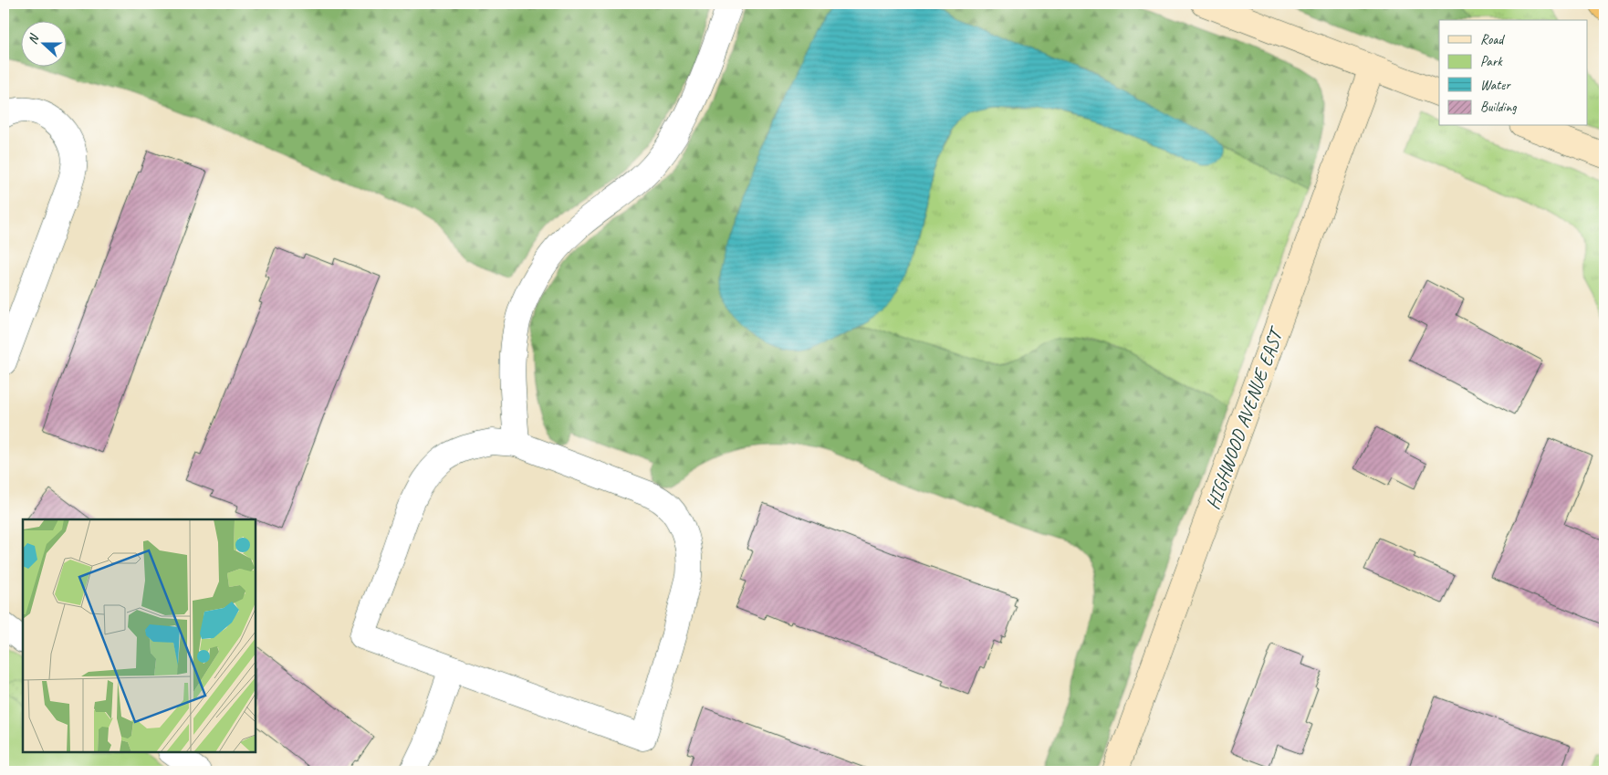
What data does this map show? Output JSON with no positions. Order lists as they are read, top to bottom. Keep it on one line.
{"streets":{"street":["HIGHWOOD AVENUE EAST"]},"legend":["Road","Park","Water","Building"],"north":"left"}
